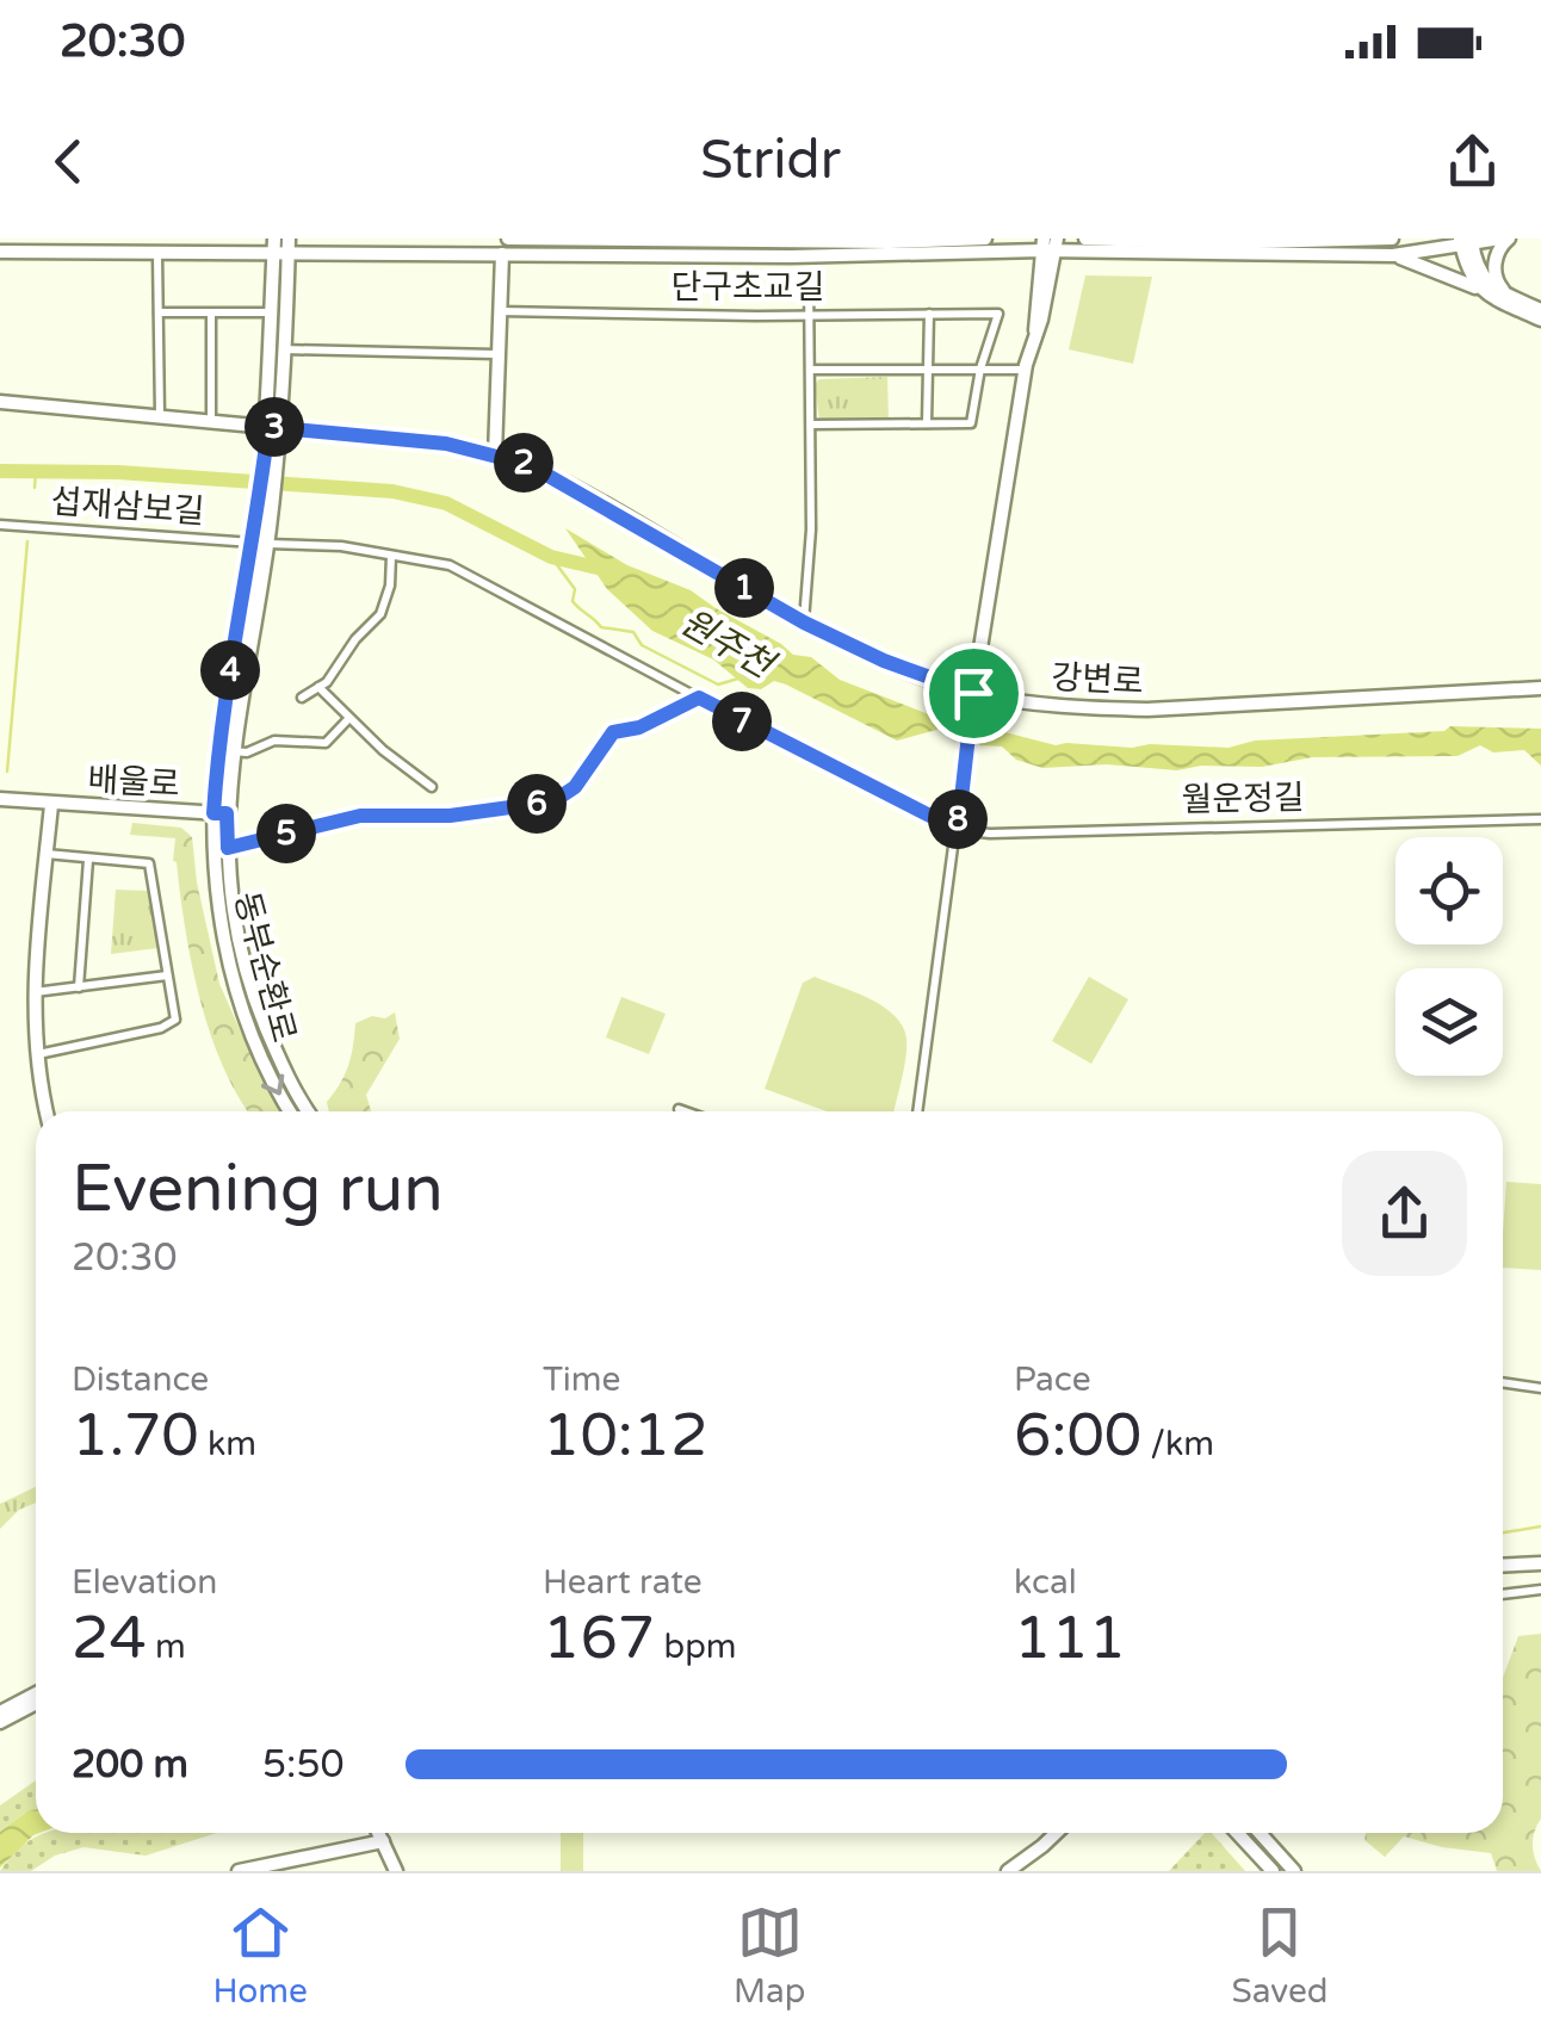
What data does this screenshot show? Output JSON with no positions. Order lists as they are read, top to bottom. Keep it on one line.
{"streets":{"street":["단구초교길","섭재삼보길","강변로","배울로","월운정길","동부순환로"]},"crossings":[["섭재삼보길","월운정길"],["섭재삼보길","동부순환로"],["배울로","동부순환로"]],"water":["원주천"],"page":{"status":"20:30","header":"Stridr","pins":["3","2","1","4","7","6","8","5"],"heading":["Evening run","20:30"],"stats":[["Distance","1.70 km"],["Time","10:12"],["Pace","6:00 /km"],["Elevation","24 m"],["Heart rate","167 bpm"],["kcal","111"]],"list":[{"name":"200 m","note":"5:50"}],"tabs":["Home","Map","Saved"]}}
